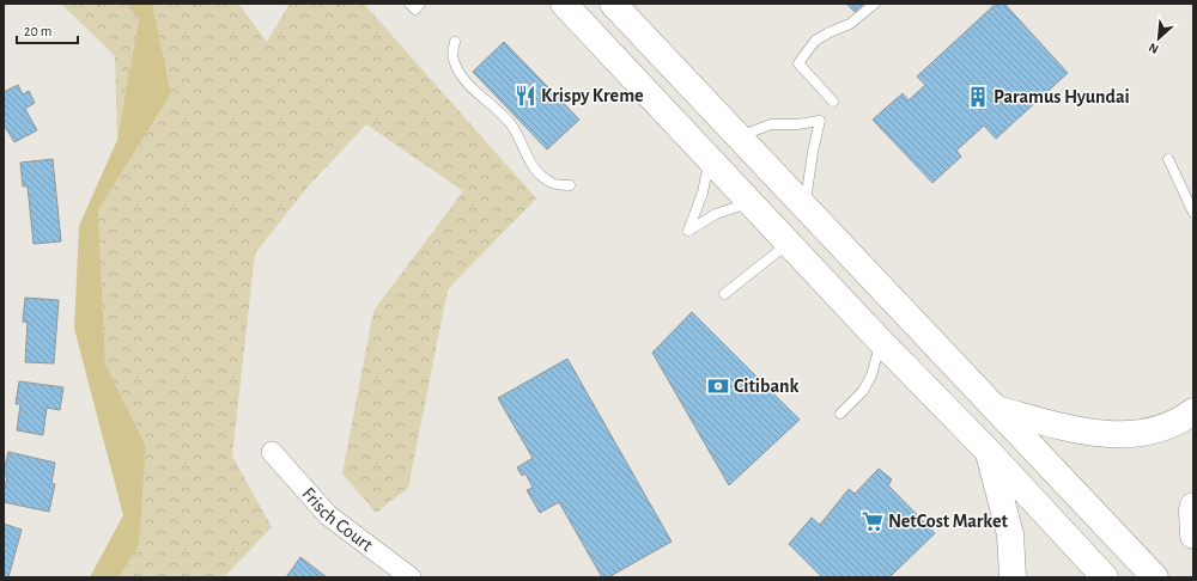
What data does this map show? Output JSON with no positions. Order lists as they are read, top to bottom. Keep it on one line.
{"streets":{"street":["Frisch Court"]},"places":{"restaurant":["Krispy Kreme"],"building":["Paramus Hyundai"],"bank":["Citibank"],"supermarket":["NetCost Market"]},"scale_bar":"20 m","north":"bottom left"}
